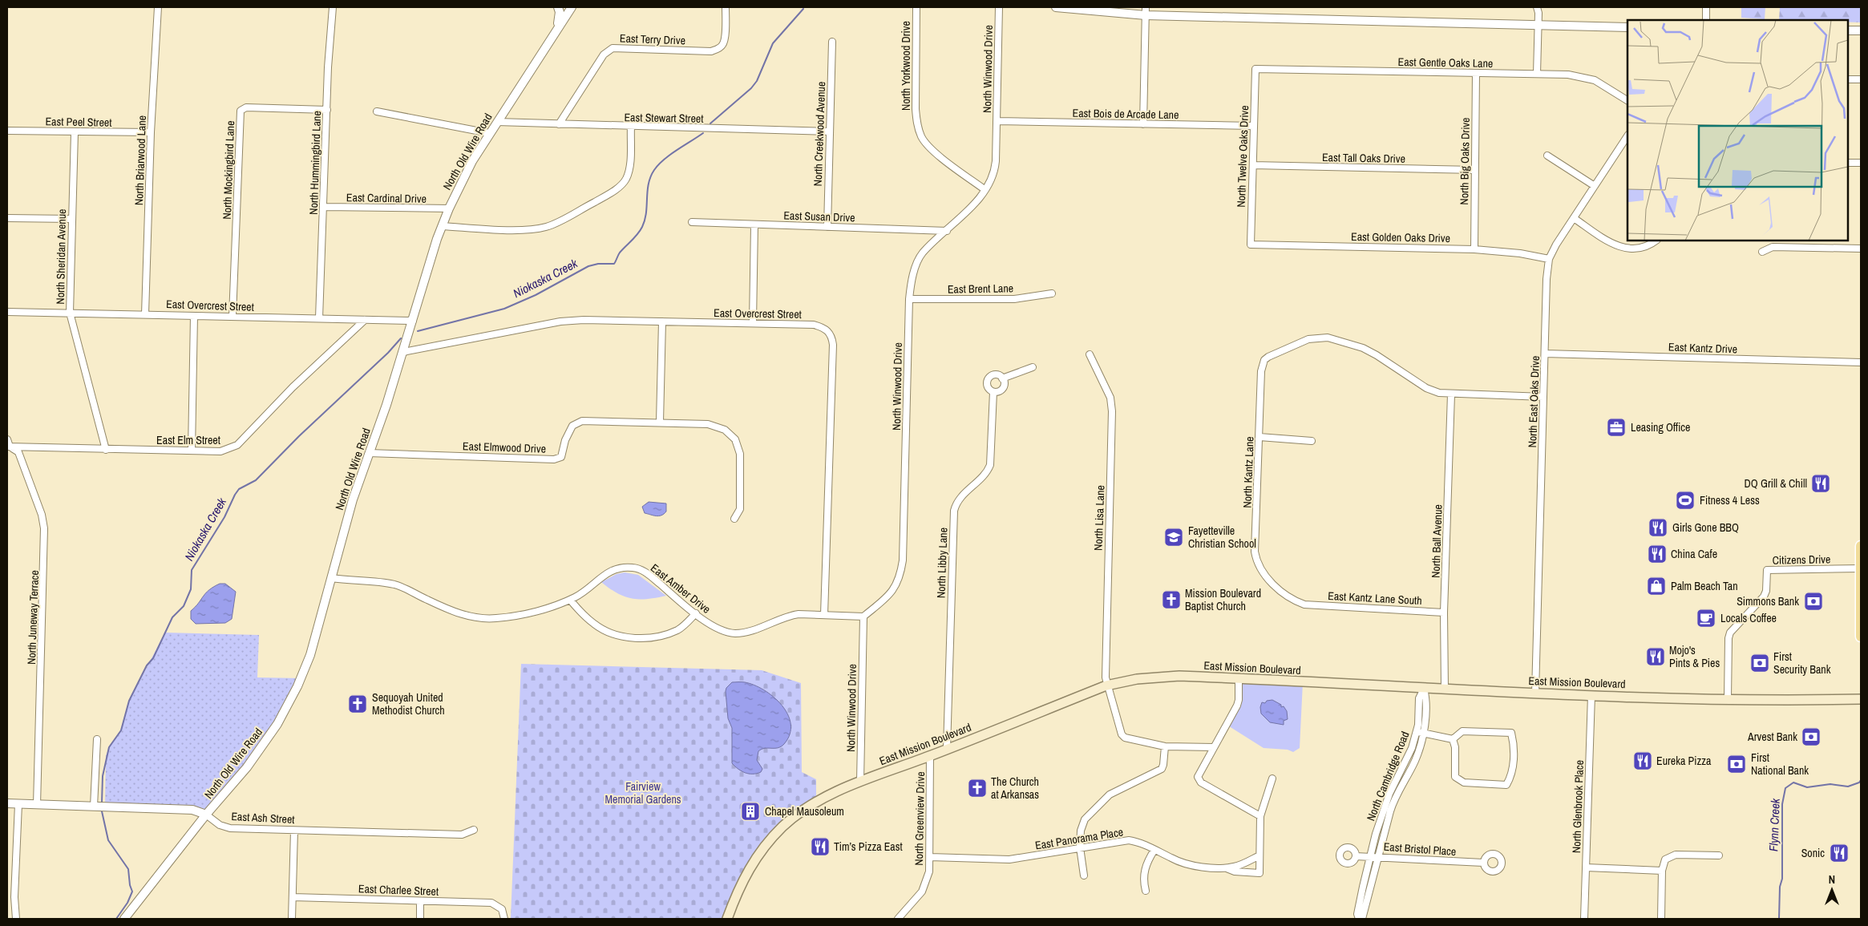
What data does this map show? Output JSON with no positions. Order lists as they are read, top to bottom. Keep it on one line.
{"streets":{"main road":["East Mission Boulevard"],"street":["East Terry Drive","East Gentle Oaks Lane","North Yorkwood Drive","North Winwood Drive","East Bois de Arcade Lane","East Stewart Street","East Peel Street","North Creekwood Avenue","North Old Wire Road","North Twelve Oaks Drive","East Tall Oaks Drive","North Briarwood Lane","North Big Oaks Drive","North Hummingbird Lane","North Mockingbird Lane","East Cardinal Drive","East Susan Drive","East Golden Oaks Drive","North Sheridan Avenue","East Brent Lane","East Overcrest Street","East Kantz Drive","North East Oaks Drive","East Elm Street","East Elmwood Drive","North Kantz Lane","North Lisa Lane","North Ball Avenue","Citizens Drive","North Libby Lane","East Amber Drive","East Kantz Lane South","North Juneway Terrace","North Cambridge Road","North Glenbrook Place","East Ash Street","North Greenview Drive","East Panorama Place","East Bristol Place","East Charlee Street"]},"crossings":[["East Terry Drive","East Stewart Street"],["East Gentle Oaks Lane","North Twelve Oaks Drive"],["East Gentle Oaks Lane","North Big Oaks Drive"],["North Yorkwood Drive","North Winwood Drive"],["North Winwood Drive","East Bois de Arcade Lane"],["North Winwood Drive","East Susan Drive"],["North Winwood Drive","East Brent Lane"],["North Winwood Drive","East Amber Drive"],["North Winwood Drive","East Mission Boulevard"],["East Bois de Arcade Lane","North Twelve Oaks Drive"],["East Stewart Street","North Creekwood Avenue"],["East Stewart Street","North Old Wire Road"],["East Peel Street","North Briarwood Lane"],["East Peel Street","North Sheridan Avenue"],["North Creekwood Avenue","East Susan Drive"],["North Old Wire Road","East Cardinal Drive"],["North Old Wire Road","East Overcrest Street"],["North Old Wire Road","East Elmwood Drive"],["North Old Wire Road","East Amber Drive"],["North Old Wire Road","East Ash Street"],["North Twelve Oaks Drive","East Tall Oaks Drive"],["North Twelve Oaks Drive","East Golden Oaks Drive"],["East Tall Oaks Drive","North Big Oaks Drive"],["North Briarwood Lane","East Overcrest Street"],["North Big Oaks Drive","East Golden Oaks Drive"],["North Hummingbird Lane","North Mockingbird Lane"],["North Hummingbird Lane","East Cardinal Drive"],["North Hummingbird Lane","East Overcrest Street"],["North Mockingbird Lane","East Overcrest Street"],["East Golden Oaks Drive","North East Oaks Drive"],["North Sheridan Avenue","East Overcrest Street"],["North Sheridan Avenue","East Elm Street"],["East Overcrest Street","East Elm Street"],["East Overcrest Street","East Amber Drive"],["East Kantz Drive","North East Oaks Drive"],["North East Oaks Drive","East Mission Boulevard"],["East Elm Street","North Juneway Terrace"],["North Kantz Lane","North Ball Avenue"],["North Kantz Lane","East Kantz Lane South"],["North Lisa Lane","East Mission Boulevard"],["North Ball Avenue","East Kantz Lane South"],["North Ball Avenue","East Mission Boulevard"],["Citizens Drive","East Mission Boulevard"],["North Libby Lane","East Mission Boulevard"],["North Juneway Terrace","East Ash Street"],["East Mission Boulevard","North Cambridge Road"],["East Mission Boulevard","North Glenbrook Place"],["East Mission Boulevard","North Greenview Drive"],["North Cambridge Road","East Bristol Place"],["North Greenview Drive","East Panorama Place"]],"water":["Niokaska Creek","Flynn Creek"],"parks":["Fairview Memorial Gardens"],"places":{"office":["Leasing Office"],"restaurant":["DQ Grill & Chill","Girls Gone BBQ","China Cafe","Mojo's Pints & Pies","Eureka Pizza","Tim’s Pizza East","Sonic"],"sports":["Fitness 4 Less"],"school or university":["Fayetteville Christian School"],"shop":["Palm Beach Tan"],"church":["Mission Boulevard Baptist Church","Sequoyah United Methodist Church","The Church at Arkansas"],"bank":["Simmons Bank","First Security Bank","Arvest Bank","First National Bank"],"cafe":["Locals Coffee"],"building":["Chapel Mausoleum"]},"north":"top"}
